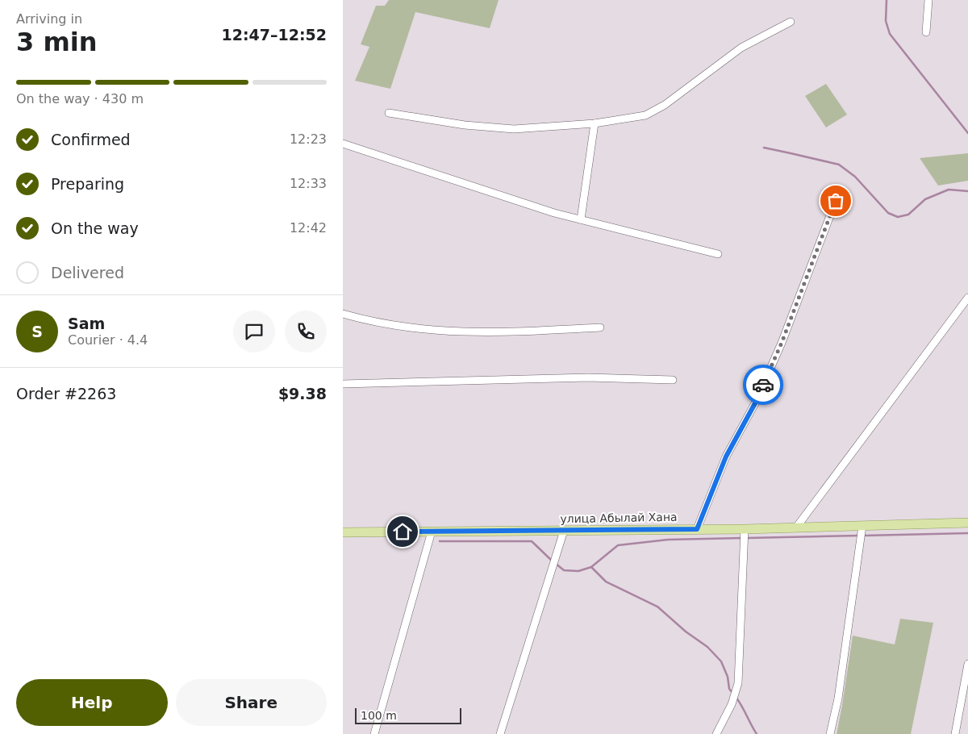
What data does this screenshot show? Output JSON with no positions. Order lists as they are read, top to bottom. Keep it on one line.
{"streets":{"main road":["улица Абылай Хана"]},"scale_bar":"100 m","page":{"heading":["3 min","Arriving in","12:47–12:52"],"panel":["Sam","Courier · 4.4","Order #2263","$9.38"],"bar":"On the way · 430 m","list":[["Confirmed","12:23"],["Preparing","12:33"],["On the way","12:42"],"Delivered"],"round":"S","buttons":["Help","Share"],"scale":"100 m"}}
